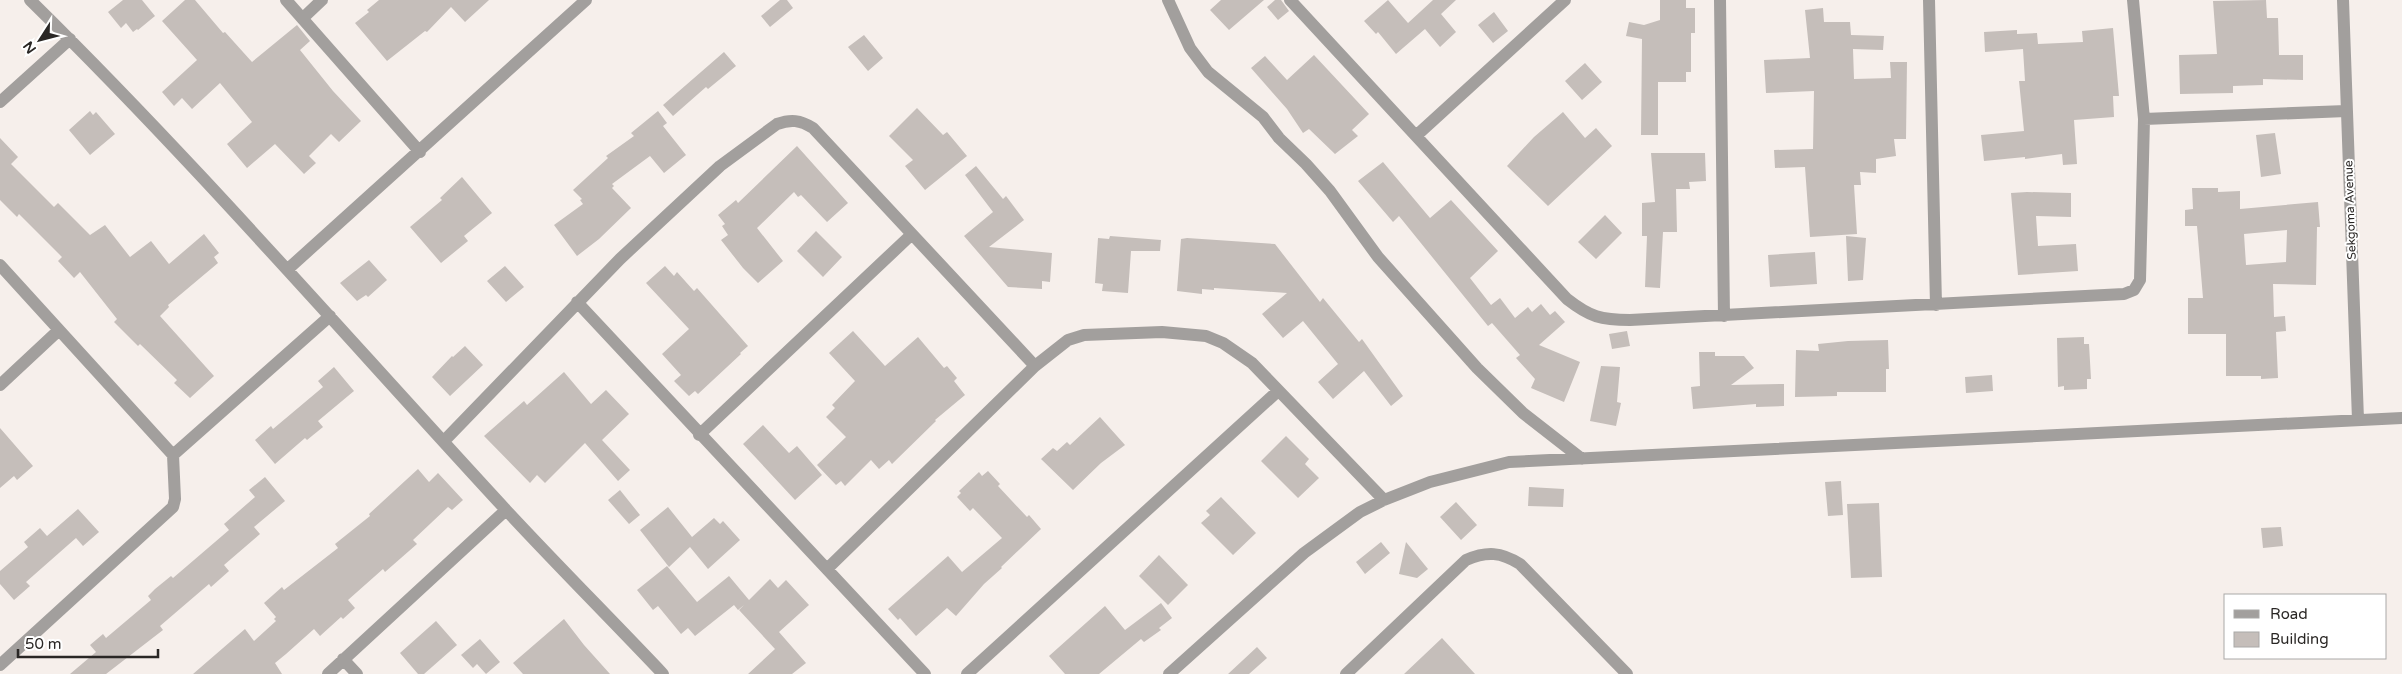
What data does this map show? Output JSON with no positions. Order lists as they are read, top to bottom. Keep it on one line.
{"streets":{"street":["Sekgoma Avenue"]},"legend":["Road","Building"],"scale_bar":"50 m","north":"bottom left"}
